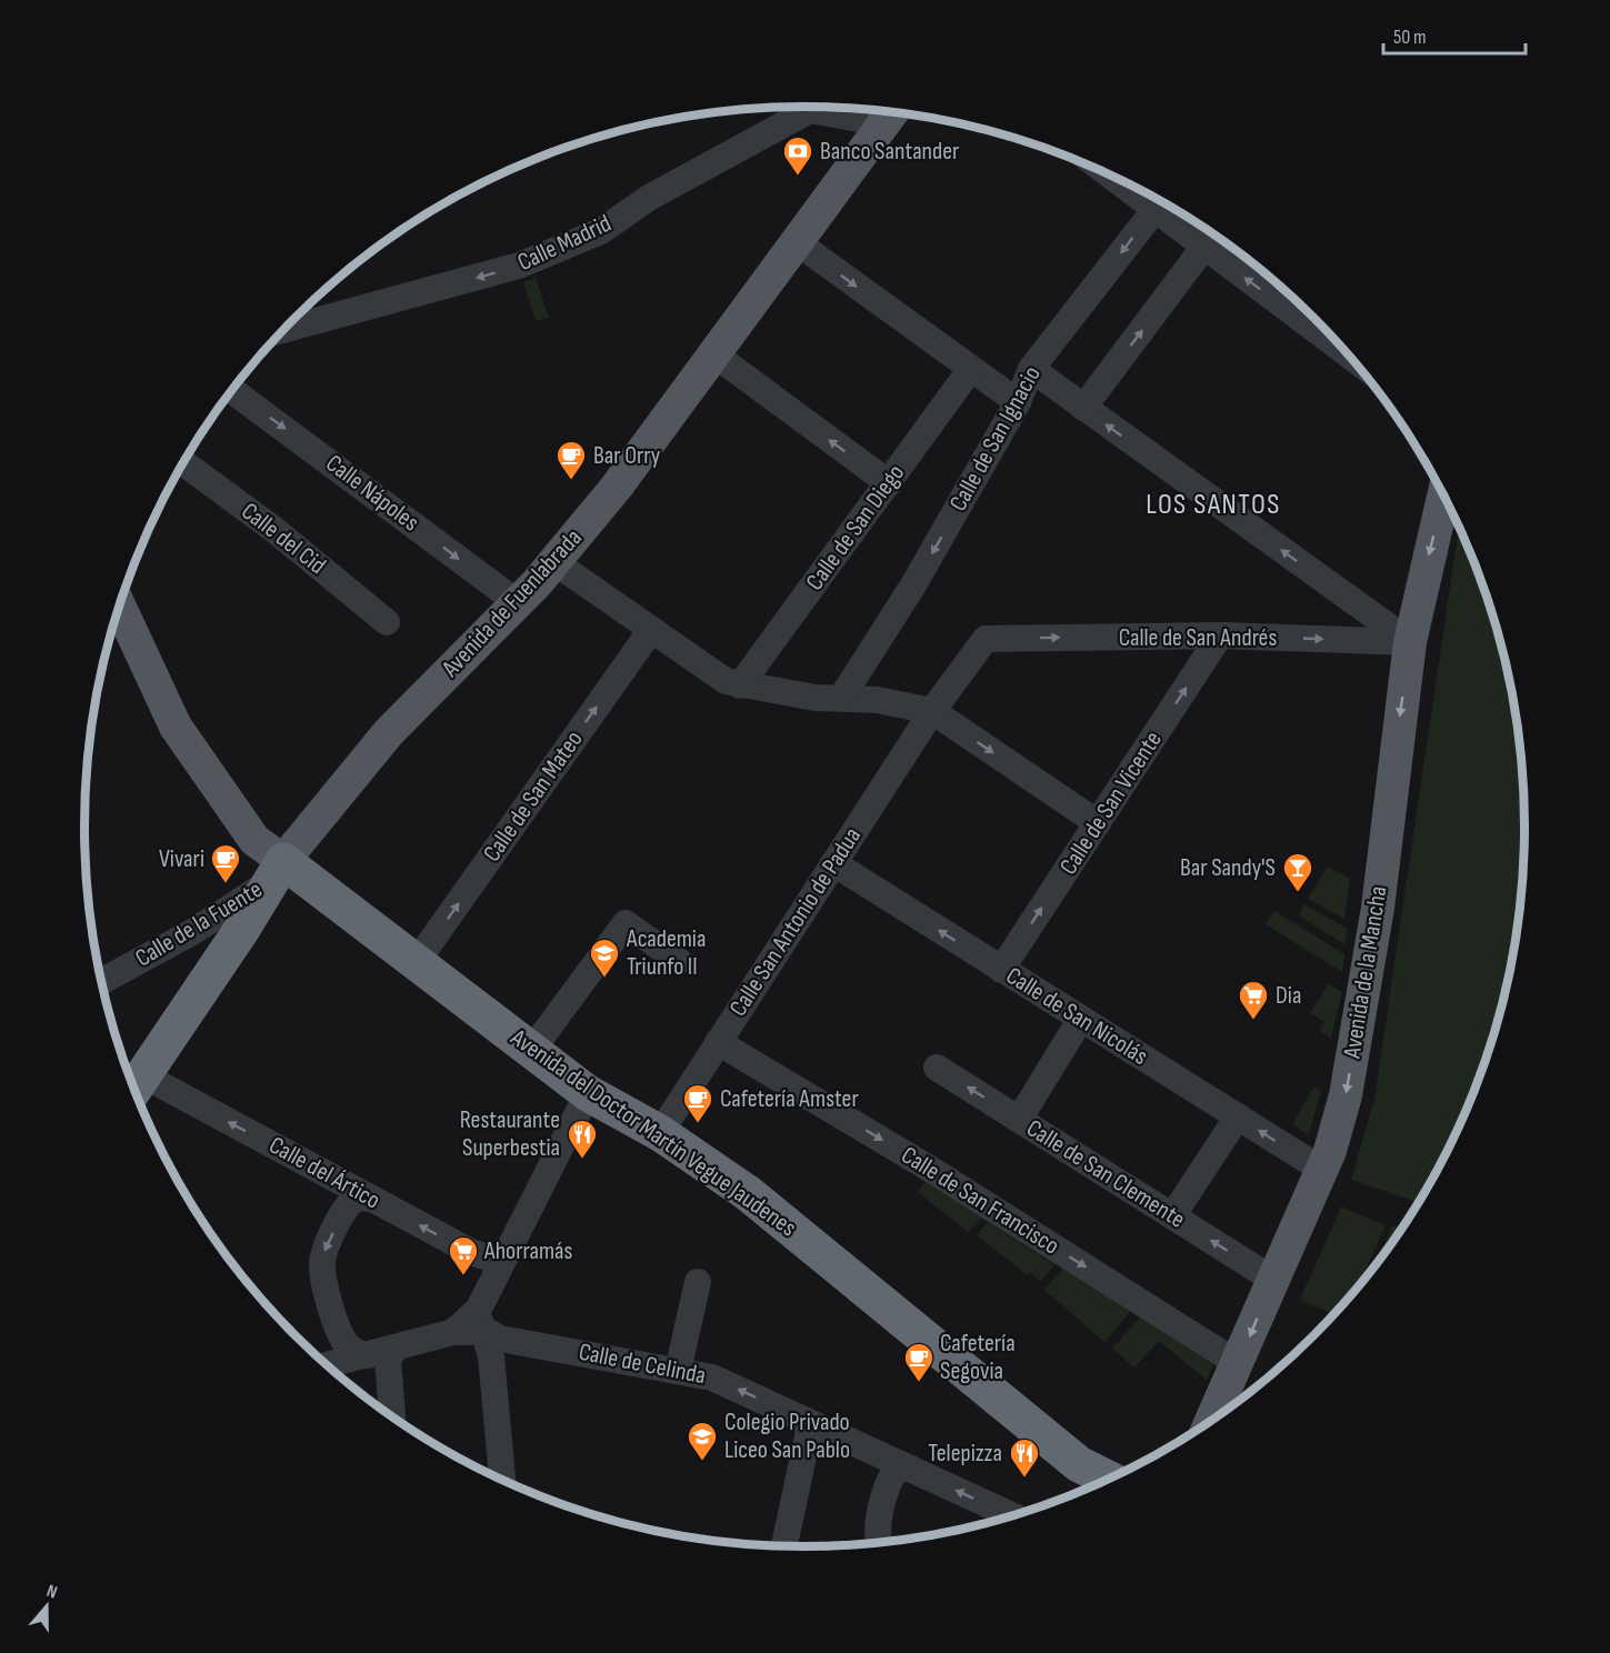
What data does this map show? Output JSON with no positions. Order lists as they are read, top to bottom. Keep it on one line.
{"streets":{"highway":["Avenida de Fuenlabrada","Avenida del Doctor Martín Vegue Jaudenes"],"main road":["Avenida de la Mancha"],"street":["Calle Madrid","Calle de San Ignacio","Calle Nápoles","Calle de San Diego","Calle del Cid","Calle de San Andrés","Calle de San Mateo","Calle de San Vicente","Calle San Antonio de Padua","Calle de la Fuente","Calle de San Nicolás","Calle del Ártico","Calle de San Clemente","Calle de San Francisco","Calle de Celinda"]},"crossings":[["Calle Nápoles","Avenida de Fuenlabrada"],["Avenida de Fuenlabrada","Calle de la Fuente"],["Avenida de Fuenlabrada","Avenida del Doctor Martín Vegue Jaudenes"],["Avenida de Fuenlabrada","Calle del Ártico"],["Calle de San Andrés","Calle de San Vicente"],["Calle de San Andrés","Calle San Antonio de Padua"],["Calle de San Andrés","Avenida de la Mancha"],["Calle de San Mateo","Avenida del Doctor Martín Vegue Jaudenes"],["Calle de San Vicente","Calle de San Nicolás"],["Calle San Antonio de Padua","Calle de San Nicolás"],["Calle San Antonio de Padua","Avenida del Doctor Martín Vegue Jaudenes"],["Calle San Antonio de Padua","Calle de San Francisco"],["Calle de la Fuente","Avenida del Doctor Martín Vegue Jaudenes"],["Avenida de la Mancha","Calle de San Nicolás"],["Avenida de la Mancha","Calle de San Clemente"],["Avenida de la Mancha","Calle de San Francisco"]],"one_way":["Calle Madrid","Calle Nápoles","Calle de San Andrés","Calle de San Mateo","Calle de San Vicente","Avenida de la Mancha","Calle del Ártico","Calle de San Clemente","Calle de San Francisco","Calle de Celinda"],"districts":["LOS SANTOS"],"places":{"bank":["Banco Santander"],"cafe":["Bar Orry","Vivari","Cafetería Amster","Cafetería Segovia"],"bar":["Bar Sandy'S"],"school or university":["Academia Triunfo II","Colegio Privado Liceo San Pablo"],"supermarket":["Dia","Ahorramás"],"restaurant":["Restaurante Superbestia","Telepizza"]},"scale_bar":"50 m","north":"top"}
